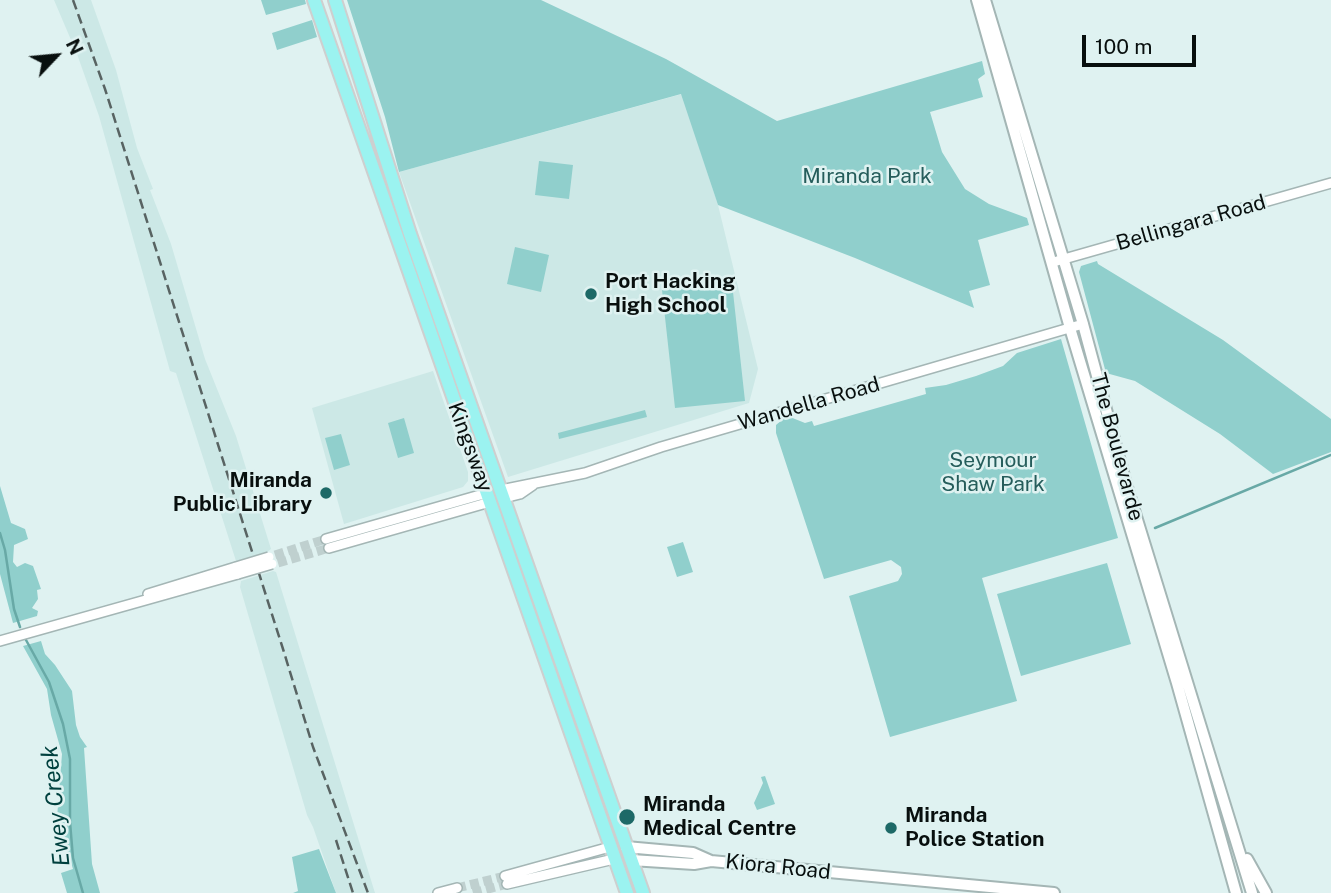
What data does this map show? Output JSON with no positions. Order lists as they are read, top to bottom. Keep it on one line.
{"streets":{"main road":["Wandella Road","Kingsway","The Boulevarde","Kiora Road"],"street":["Bellingara Road"]},"crossings":[["Bellingara Road","The Boulevarde"],["Wandella Road","Kingsway"],["Wandella Road","The Boulevarde"],["Kingsway","Kiora Road"]],"water":["Ewey Creek"],"parks":["Miranda Park","Seymour Shaw Park"],"places":["Port Hacking High School","Miranda Public Library","Miranda Medical Centre","Miranda Police Station"],"scale_bar":"100 m","north":"top right"}
